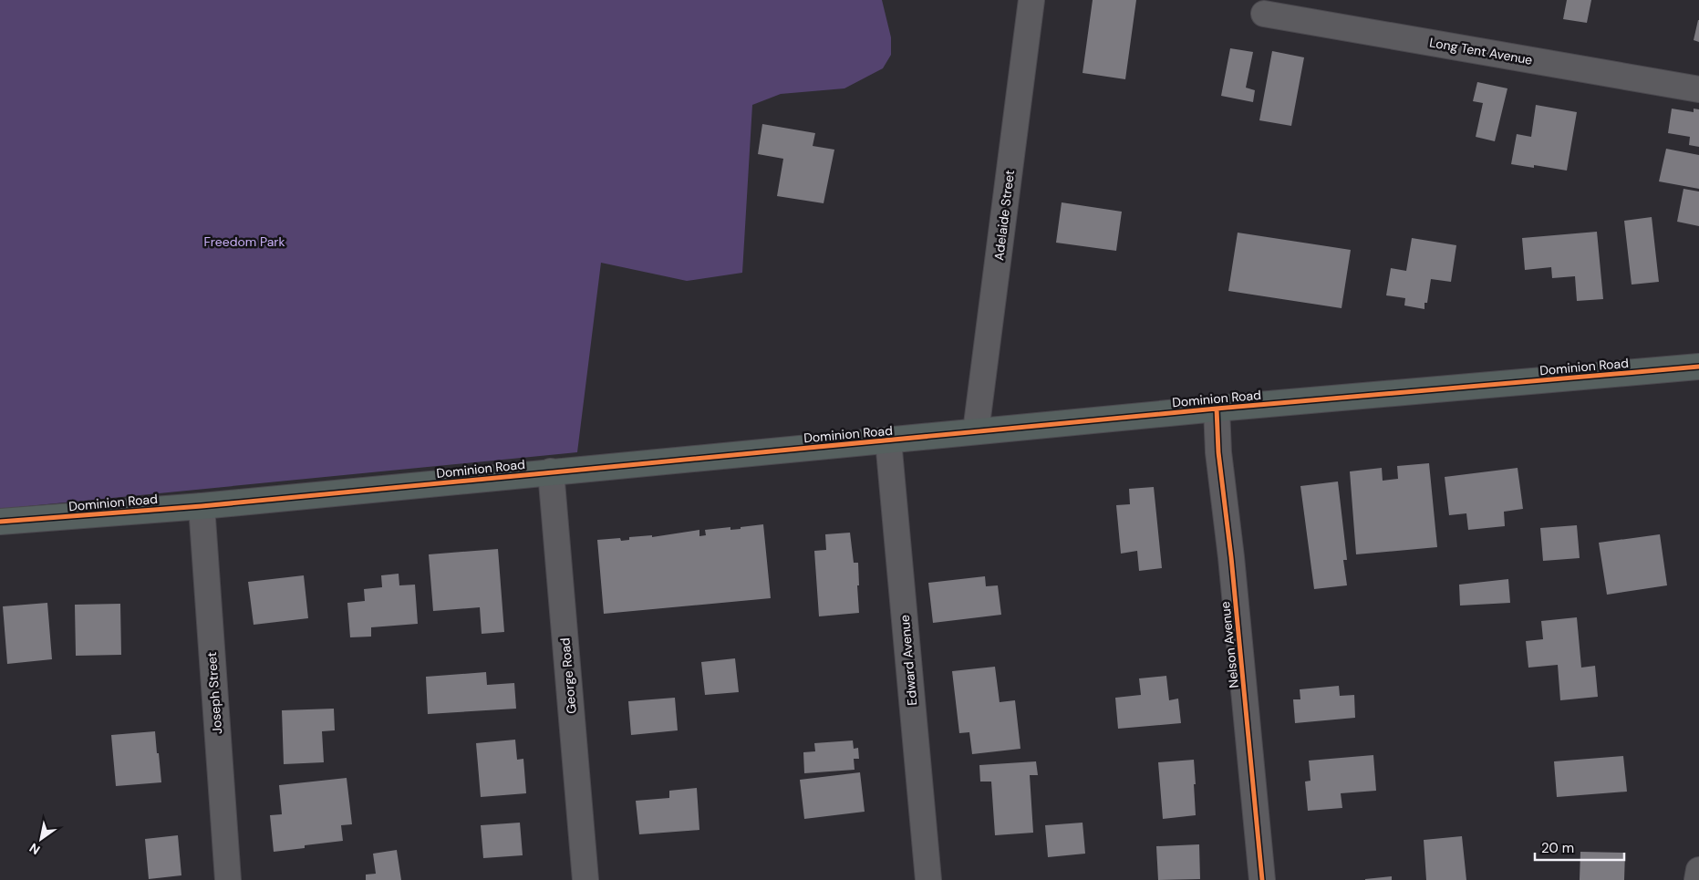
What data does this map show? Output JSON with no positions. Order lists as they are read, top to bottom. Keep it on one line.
{"streets":{"main road":["Dominion Road"],"street":["Long Tent Avenue","Adelaide Street","Nelson Avenue","Edward Avenue","George Road","Joseph Street"]},"crossings":[["Adelaide Street","Dominion Road"],["Dominion Road","Nelson Avenue"],["Dominion Road","Edward Avenue"],["Dominion Road","George Road"],["Dominion Road","Joseph Street"]],"parks":["Freedom Park"],"scale_bar":"20 m","north":"bottom left"}
